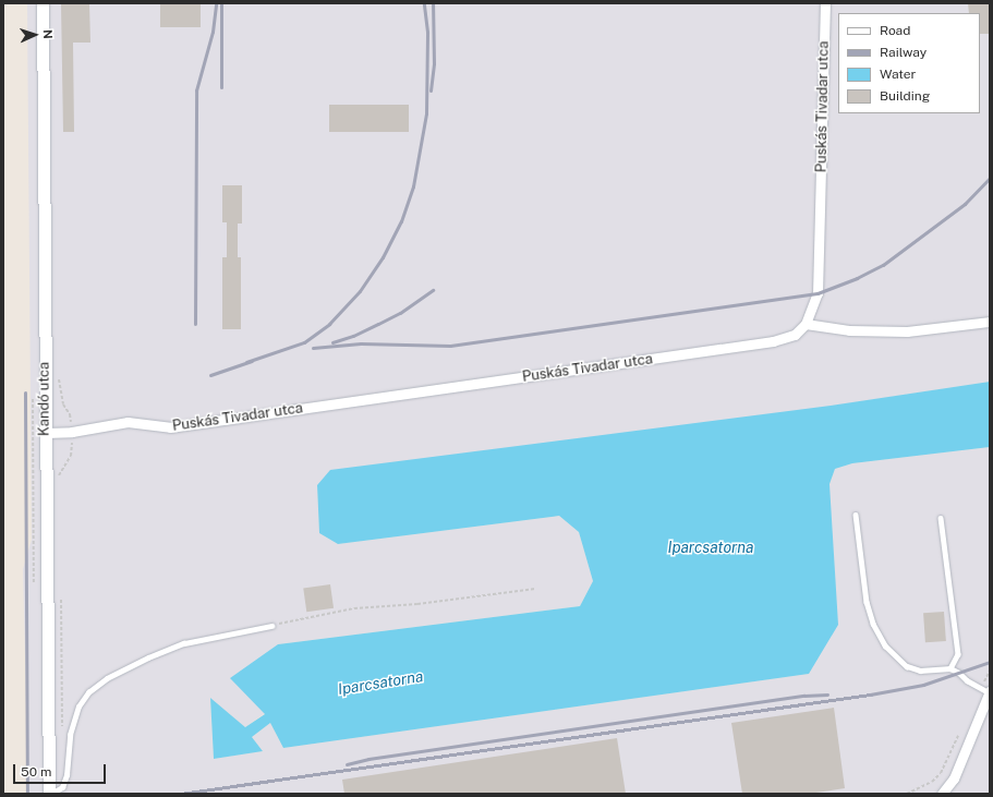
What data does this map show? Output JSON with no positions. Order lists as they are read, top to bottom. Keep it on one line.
{"streets":{"street":["Puskás Tivadar utca","Kandó utca"]},"crossings":[["Puskás Tivadar utca","Kandó utca"]],"water":["Iparcsatorna"],"legend":["Road","Railway","Water","Building"],"scale_bar":"50 m","north":"right"}
